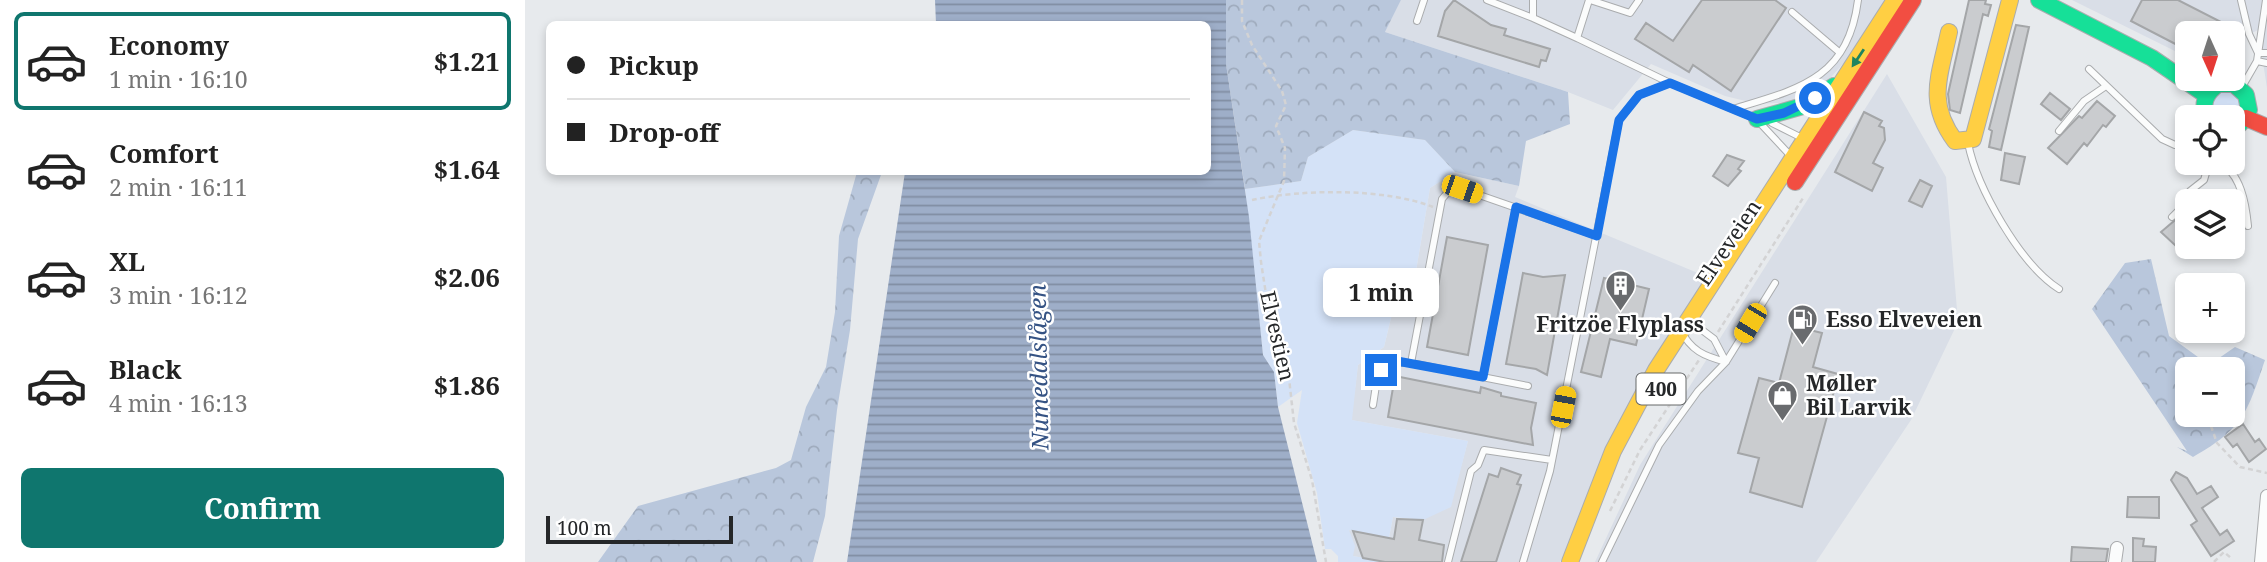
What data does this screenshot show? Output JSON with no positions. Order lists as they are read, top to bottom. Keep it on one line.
{"streets":{"main road":["Elveveien","400"],"path":["Elvestien"]},"crossings":[["Elveveien","400"]],"water":["Numedalslågen"],"places":{"building":["Fritzöe Flyplass"],"fuel station":["Esso Elveveien"],"shop":["Møller Bil Larvik"]},"scale_bar":"100 m","north":"bottom","page":{"list":[{"name":"Economy","note":"1 min · 16:10","value":"$1.21"},{"name":"Comfort","note":"2 min · 16:11","value":"$1.64"},{"name":"XL","note":"3 min · 16:12","value":"$2.06"},{"name":"Black","note":"4 min · 16:13","value":"$1.86"}],"map_buttons":["+","−"],"banner":["Pickup","Drop-off"],"bubble":"1 min","buttons":"Confirm","scale":"100 m"}}
